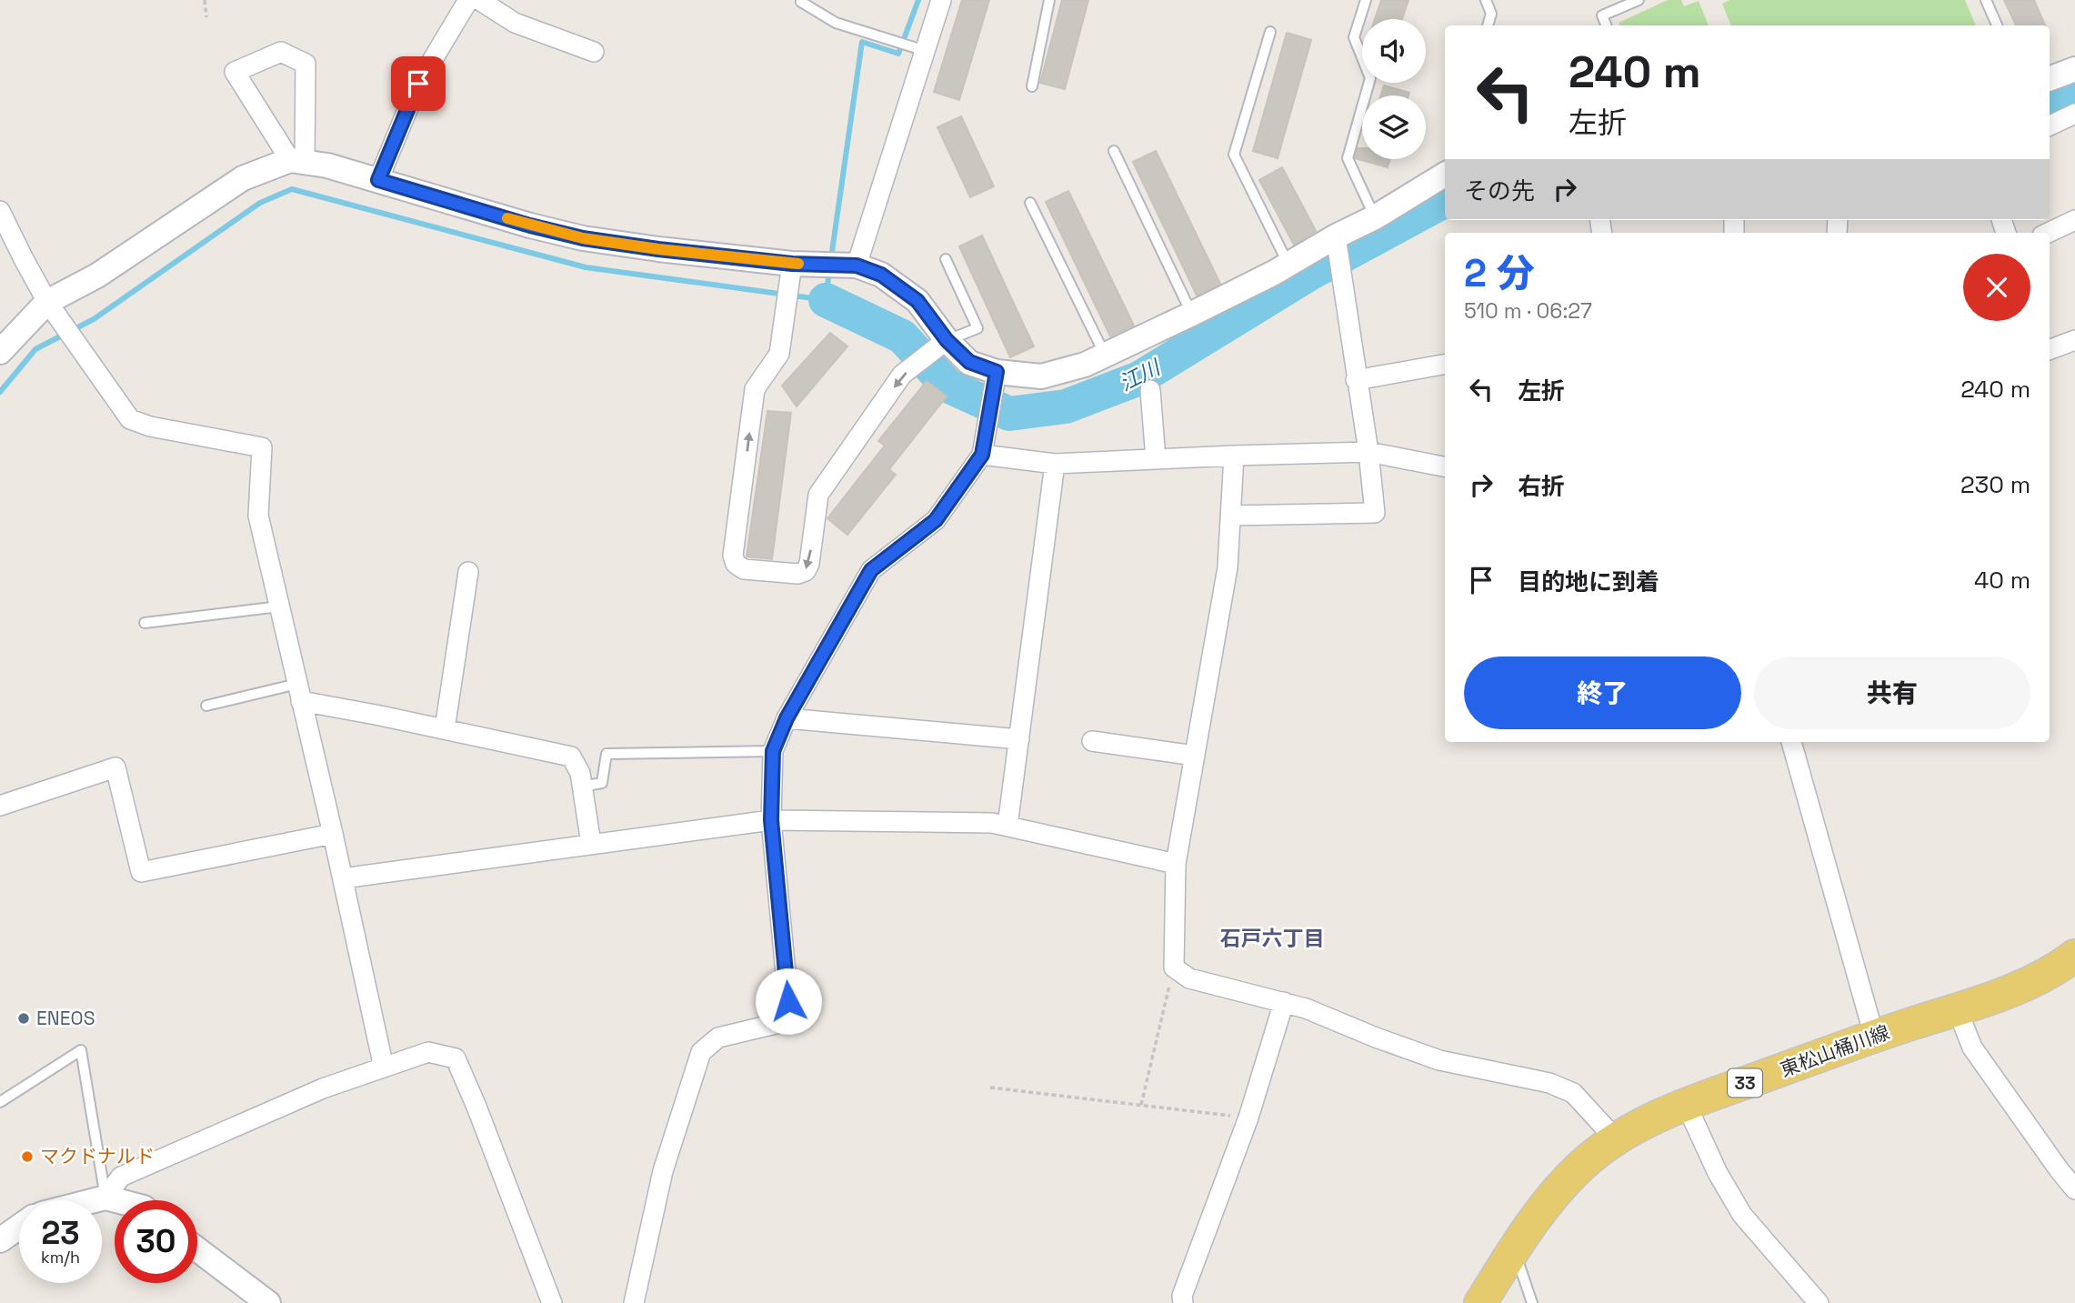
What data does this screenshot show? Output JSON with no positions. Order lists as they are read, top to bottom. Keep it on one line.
{"streets":{"main road":["東松山桶川線","33"]},"districts":["石戸六丁目"],"water":["江川"],"places":["ENEOS","マクドナルド"],"page":{"turn":["240 m","左折"],"then":"その先","heading":["2 分","510 m · 06:27"],"list":[{"name":"左折","value":"240 m"},{"name":"右折","value":"230 m"},{"name":"目的地に到着","value":"40 m"}],"buttons":["終了","共有"],"speed":"23 km/h","limit":"30"}}
